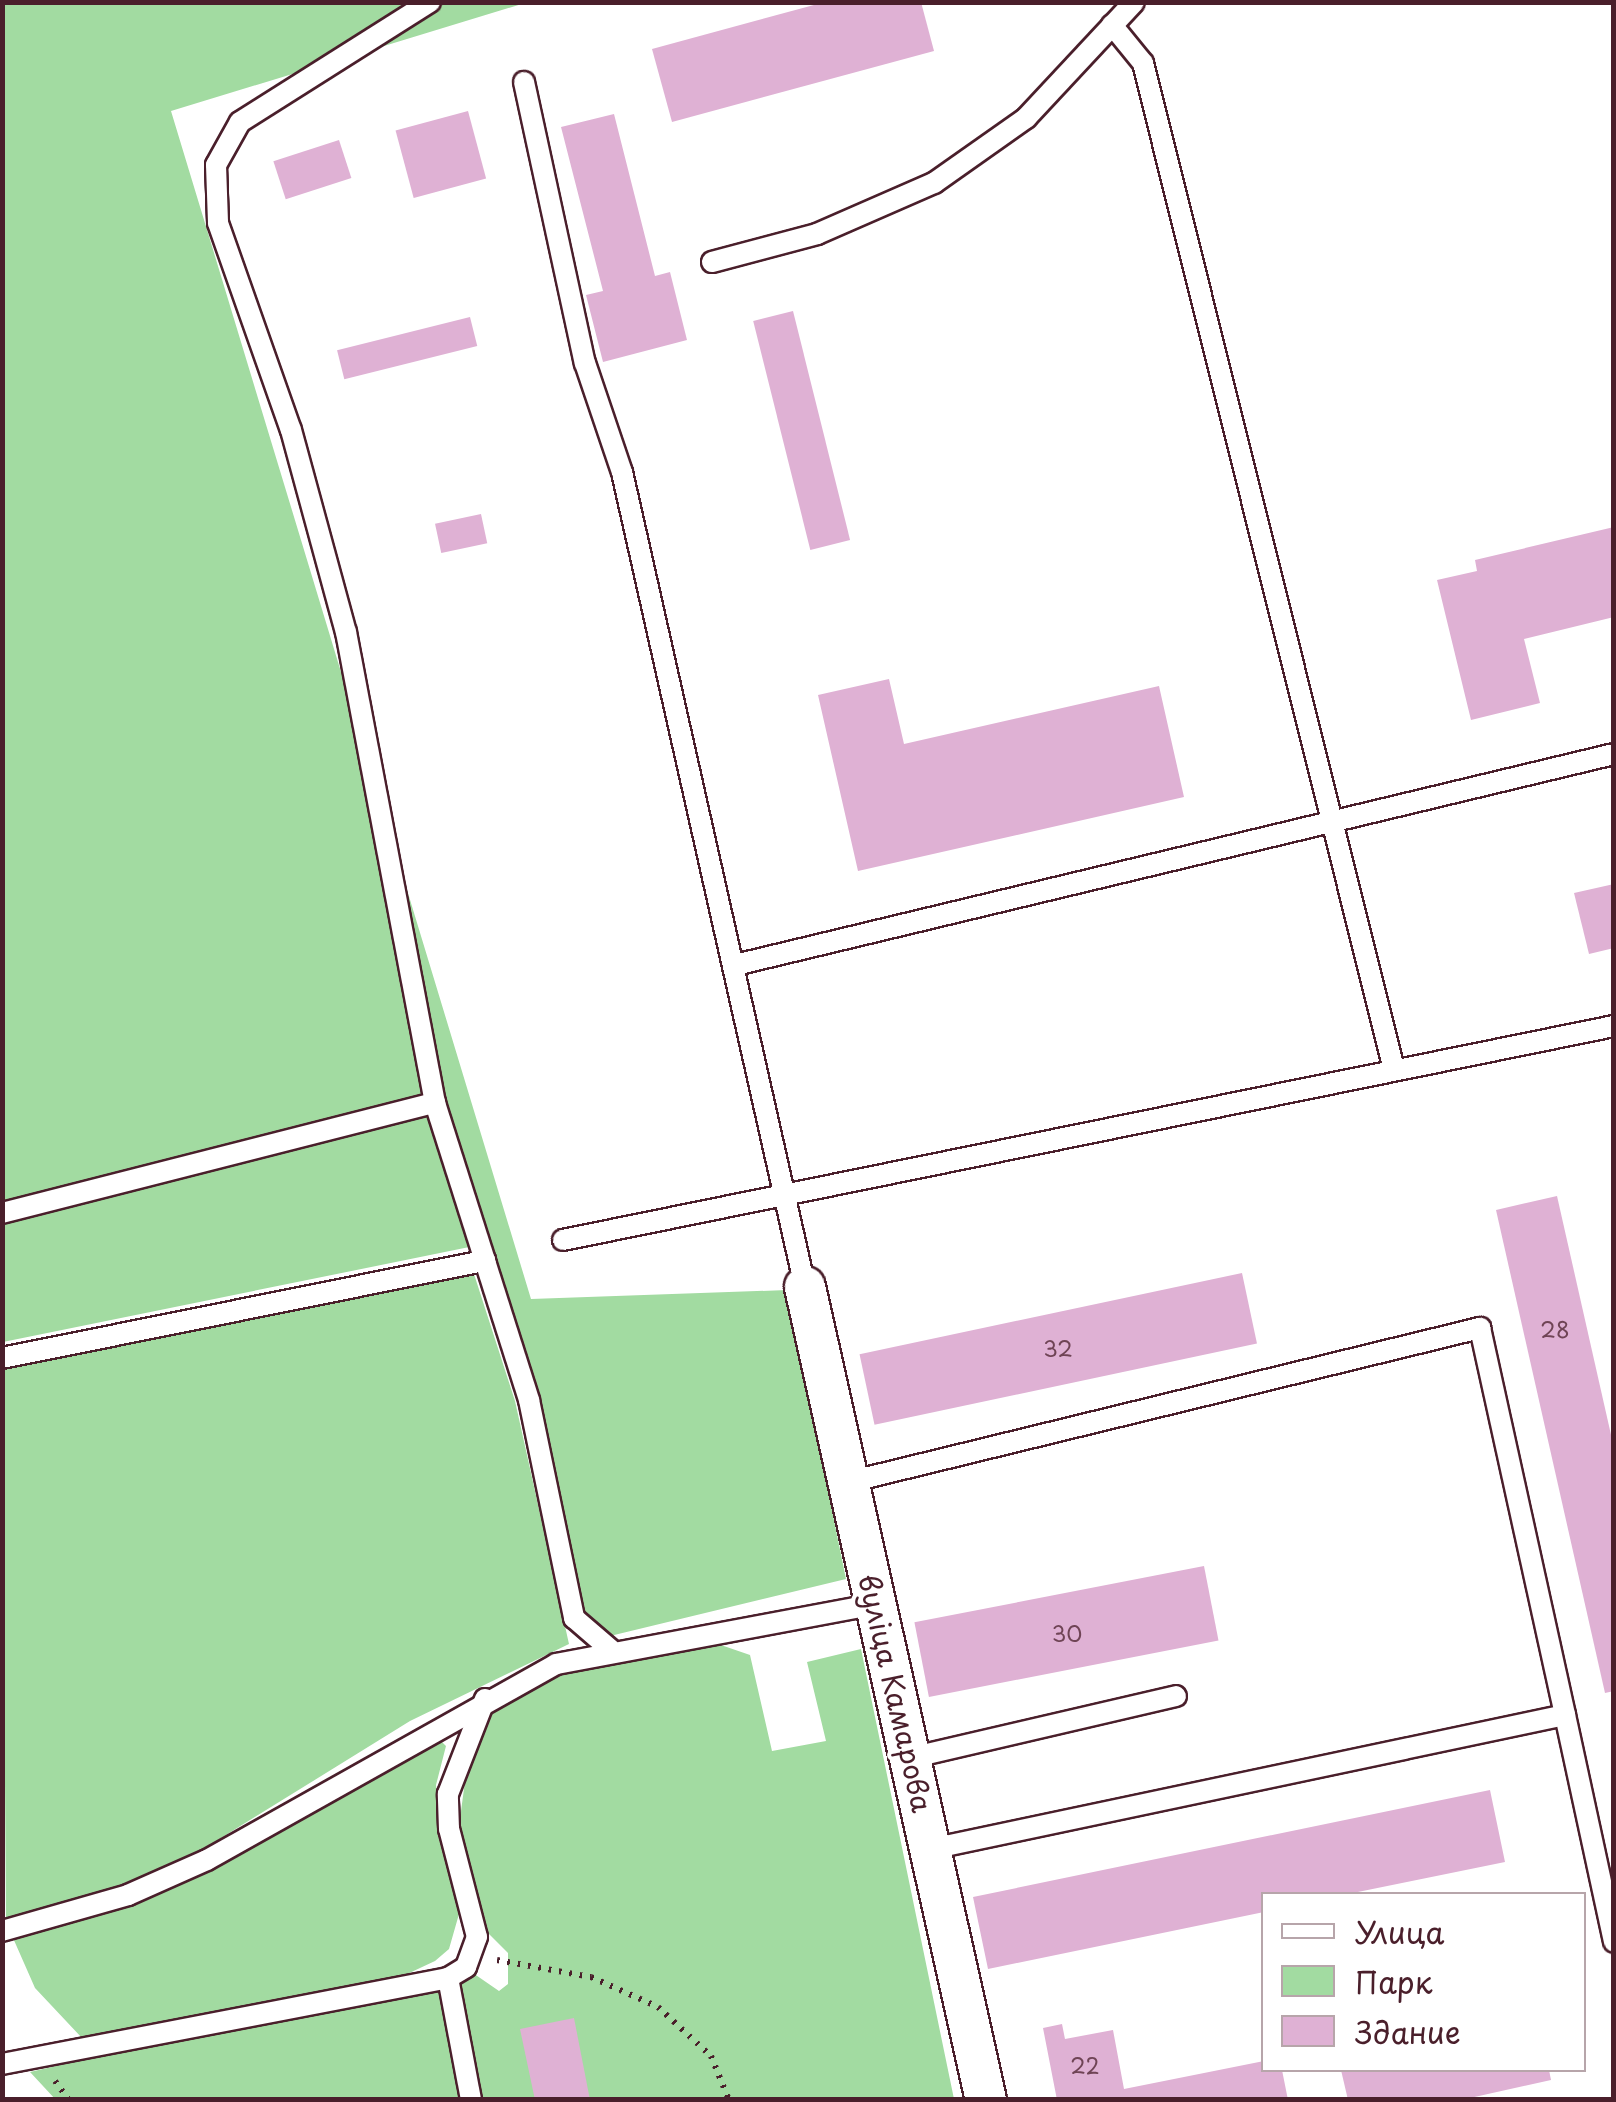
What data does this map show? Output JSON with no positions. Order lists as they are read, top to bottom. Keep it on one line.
{"streets":{"street":["вуліца Камарова"]},"house_numbers":["28","32","30","22"],"legend":["Улица","Парк","Здание"]}
